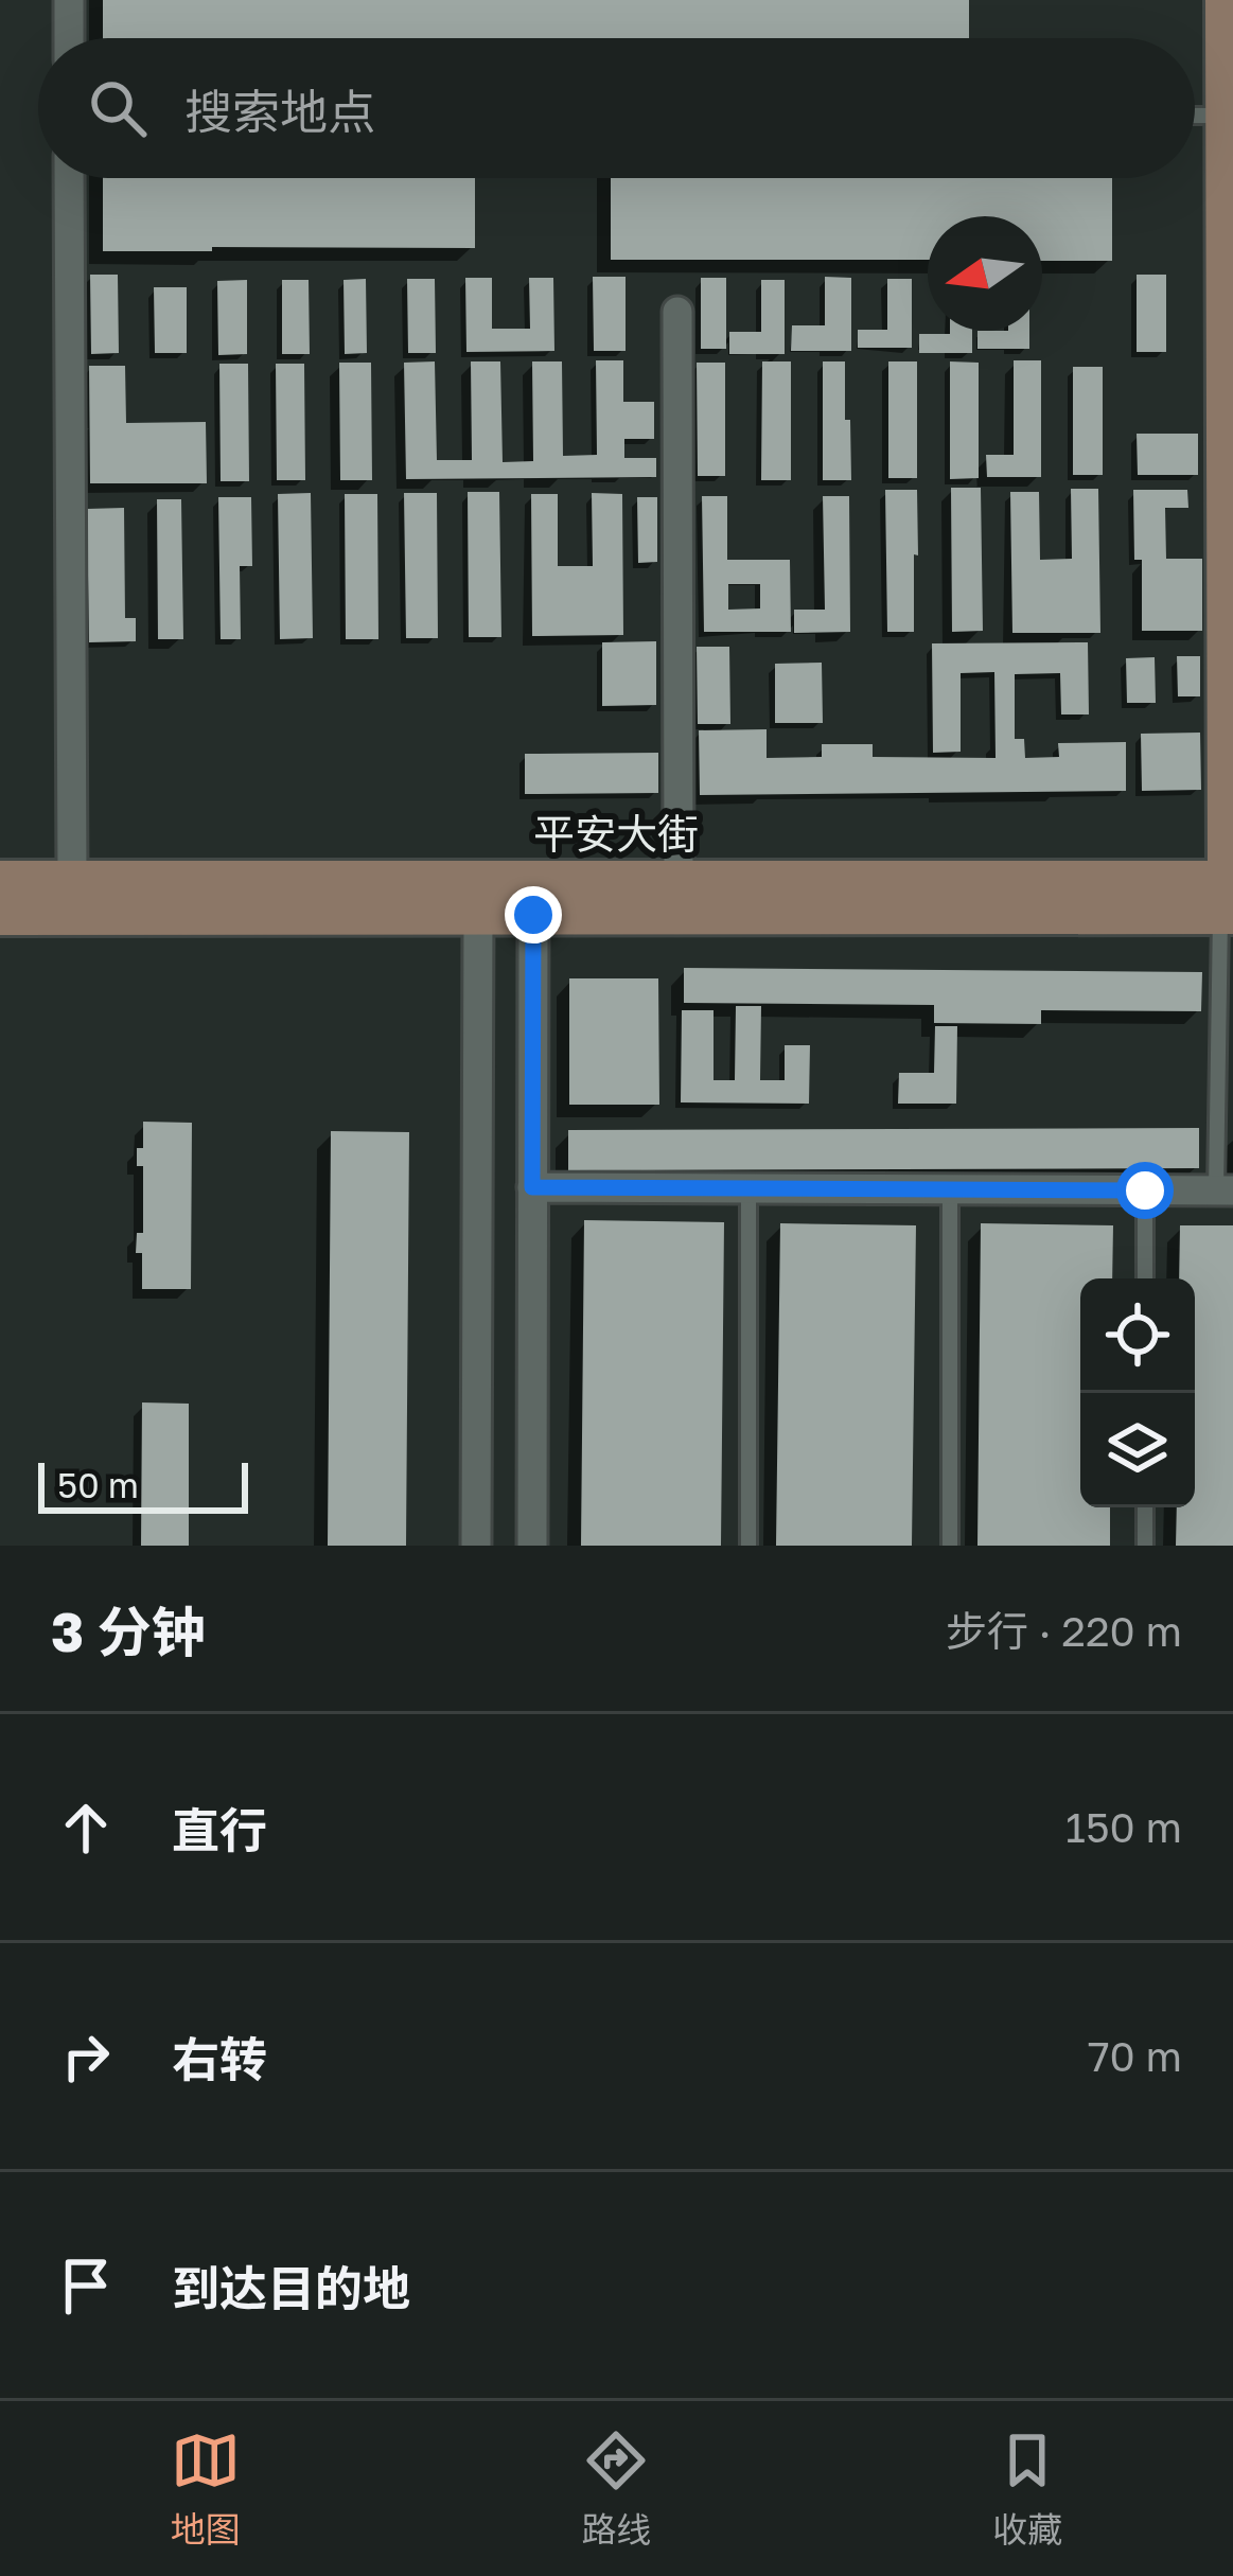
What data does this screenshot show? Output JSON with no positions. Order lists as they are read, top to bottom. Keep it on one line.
{"streets":{"main road":["平安大街"]},"scale_bar":"50 m","north":"left","page":{"search":"搜索地点","scale":"50 m","heading":["3 分钟","步行 · 220 m"],"list":[["直行","150 m"],["右转","70 m"],"到达目的地"],"nav":["地图","路线","收藏"]}}
